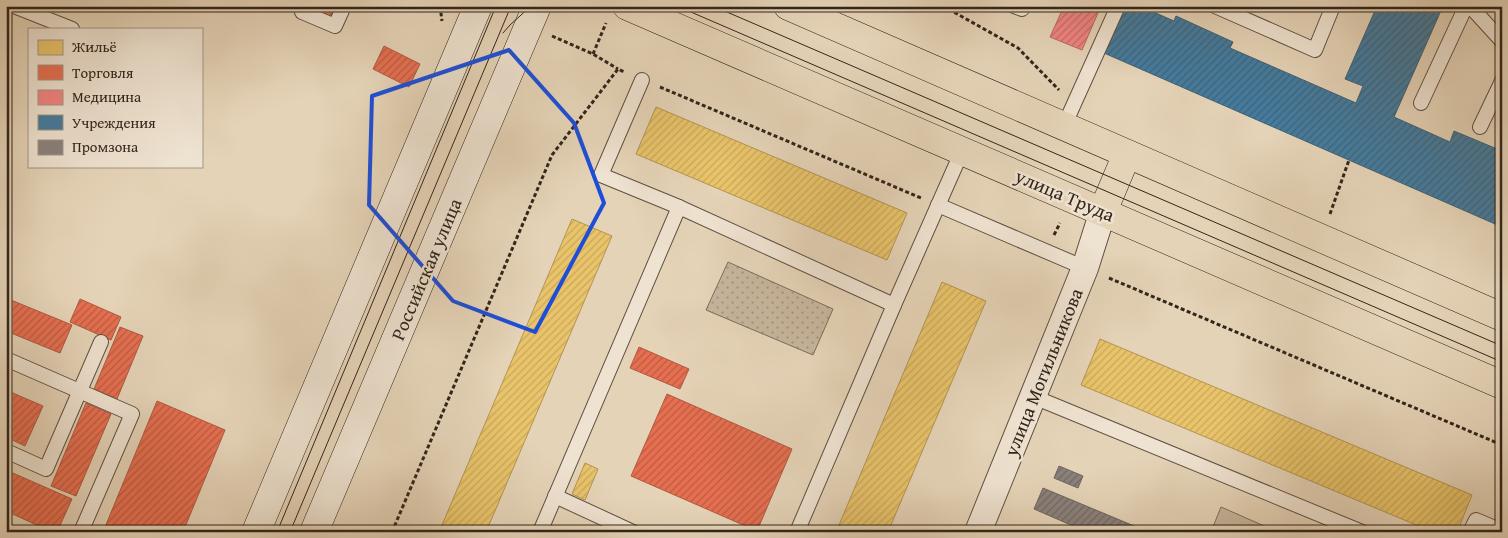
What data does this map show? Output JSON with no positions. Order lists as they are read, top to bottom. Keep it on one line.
{"streets":{"main road":["улица Труда","Российская улица"],"street":["улица Могильникова"]},"crossings":[["улица Труда","улица Могильникова"]],"legend":["Жильё","Торговля","Медицина","Учреждения","Промзона"]}
